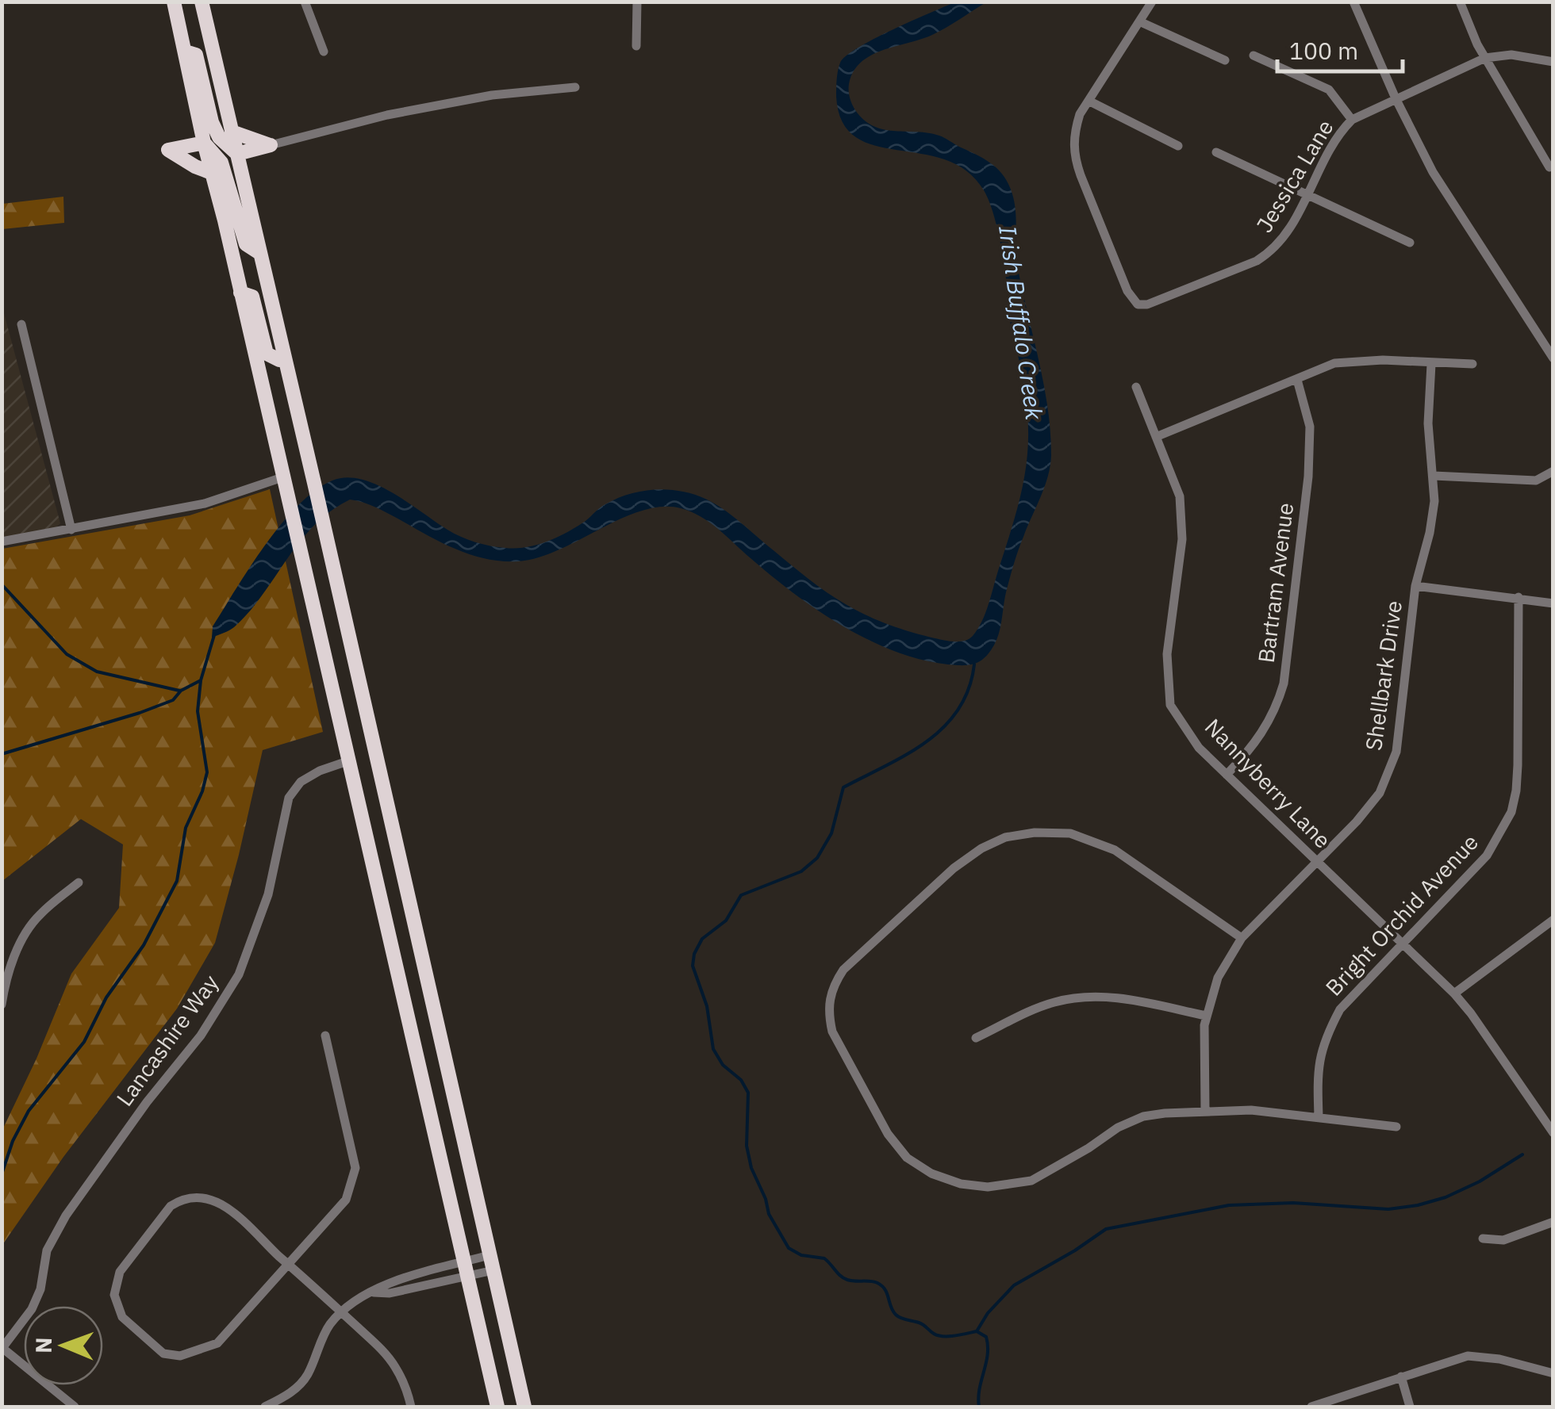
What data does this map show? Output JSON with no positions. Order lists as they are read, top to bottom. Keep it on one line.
{"streets":{"street":["Jessica Lane","Bartram Avenue","Shellbark Drive","Nannyberry Lane","Bright Orchid Avenue","Lancashire Way"]},"crossings":[["Bartram Avenue","Nannyberry Lane"],["Shellbark Drive","Nannyberry Lane"],["Nannyberry Lane","Bright Orchid Avenue"]],"water":["Irish Buffalo Creek"],"scale_bar":"100 m","north":"left"}
